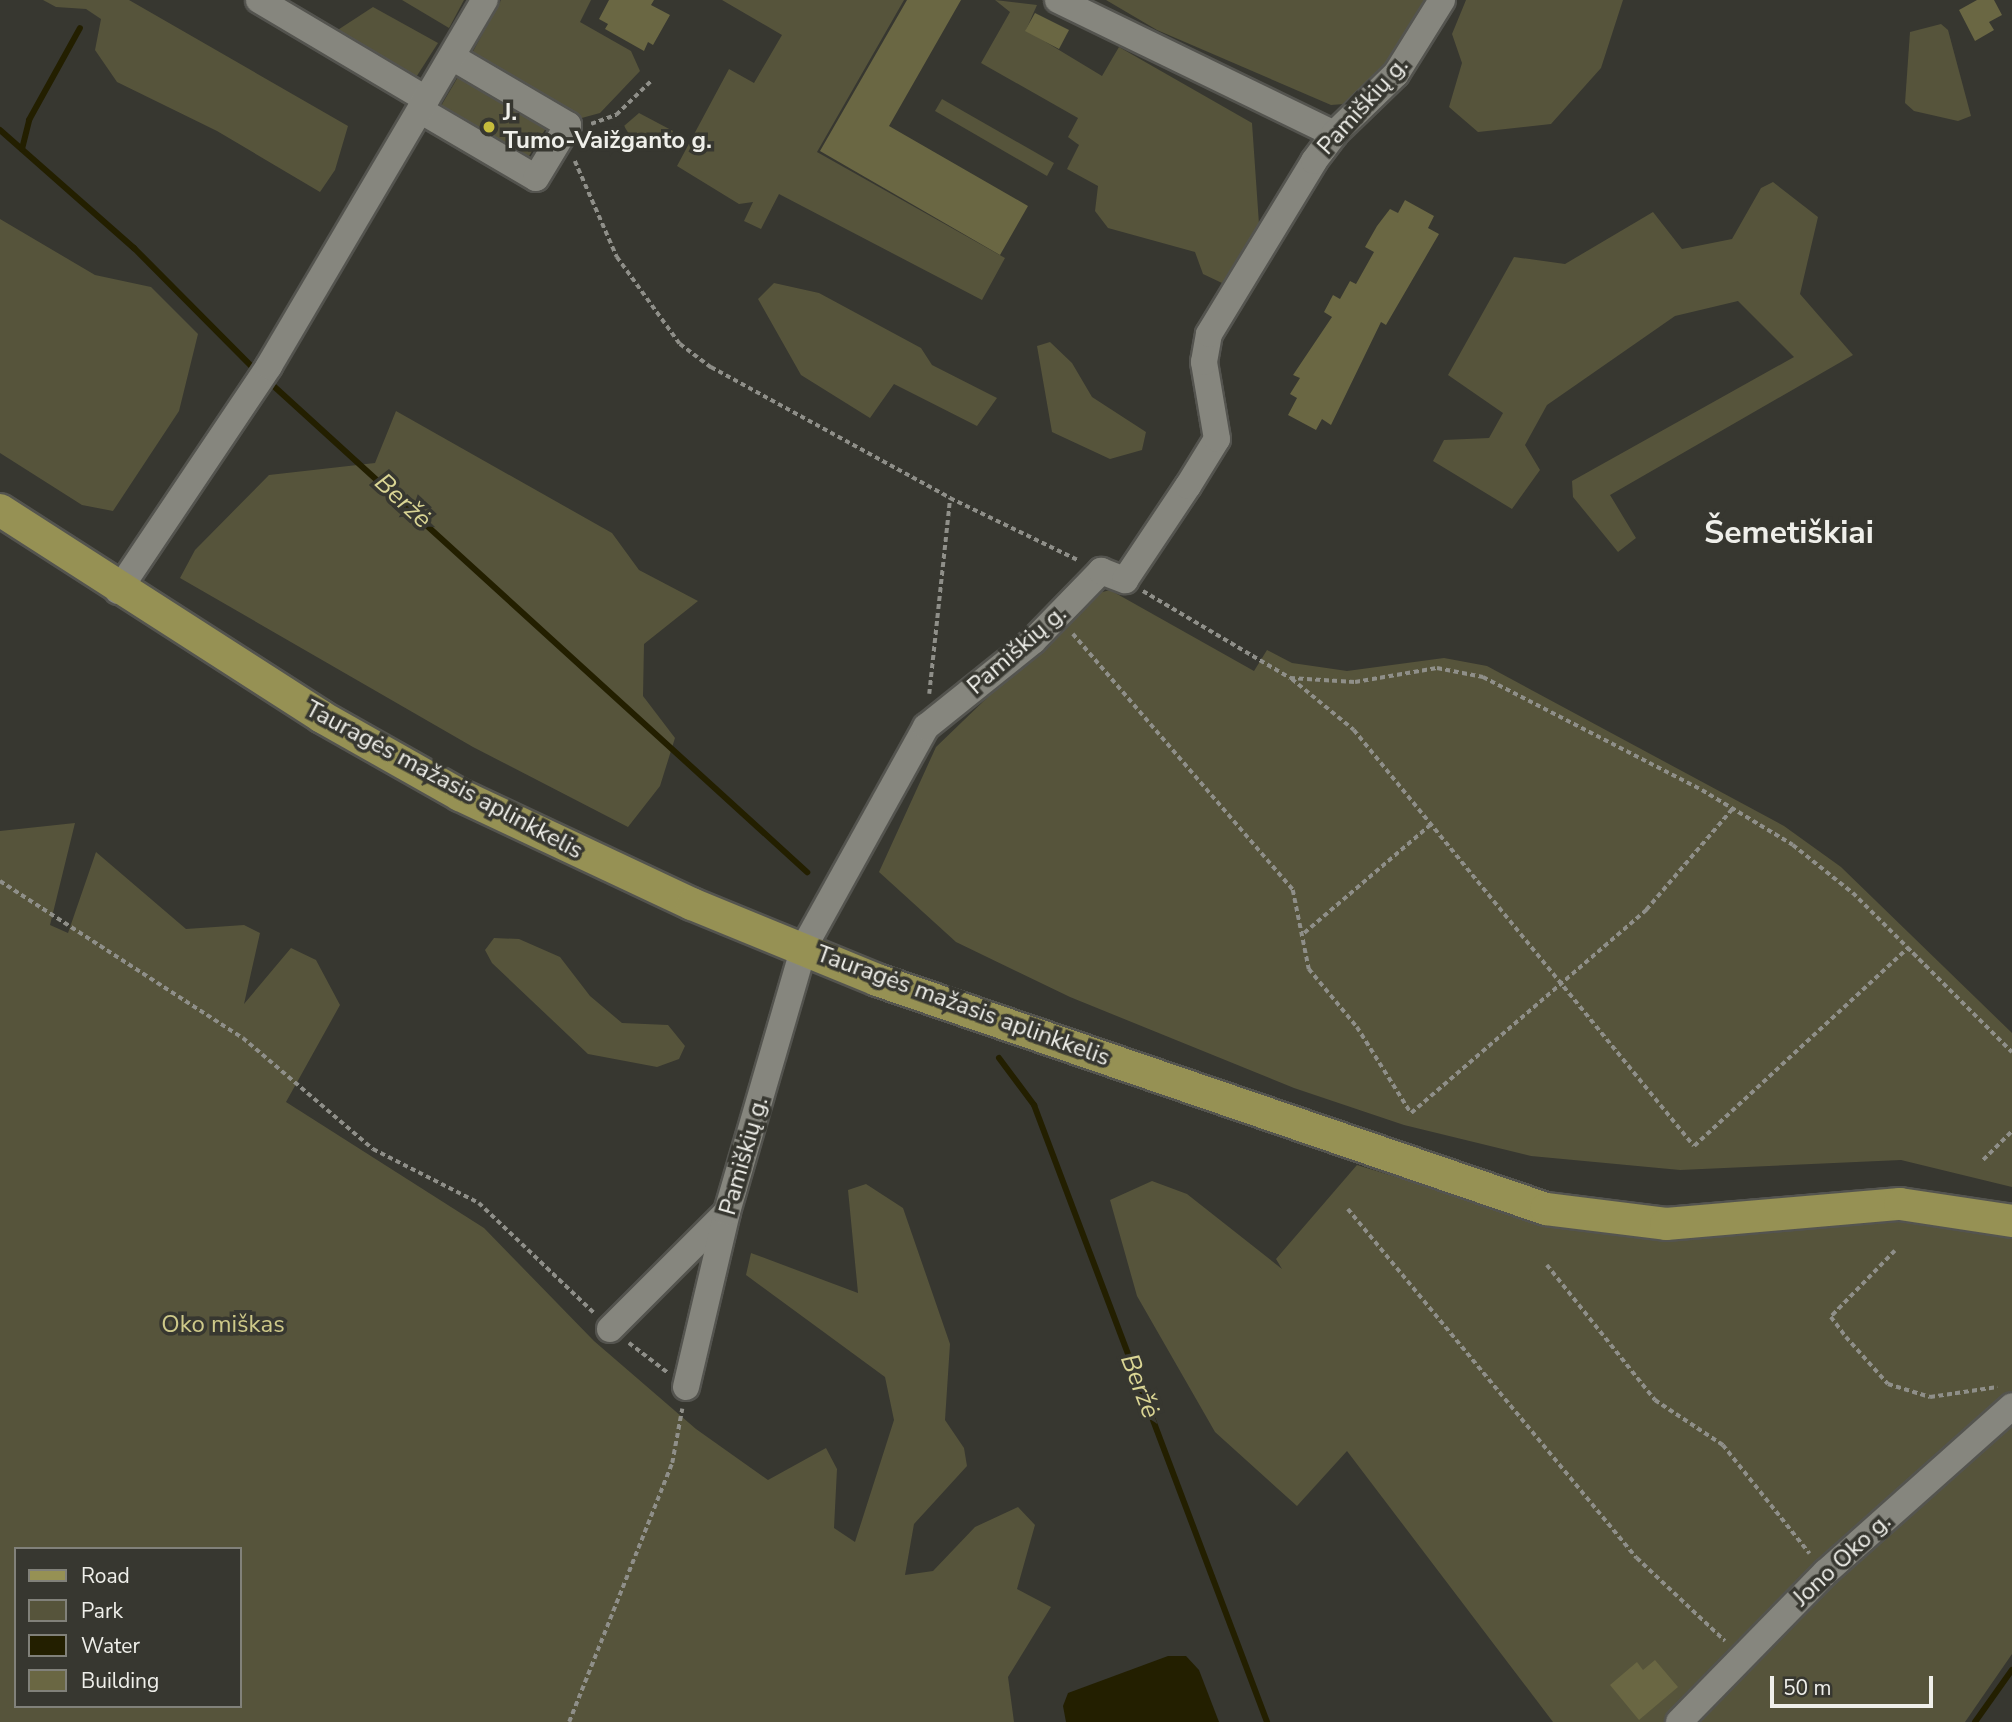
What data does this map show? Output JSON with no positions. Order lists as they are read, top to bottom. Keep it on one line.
{"streets":{"main road":["Tauragės mažasis aplinkkelis"],"street":["Pamiškių g.","Jono Oko g."]},"crossings":[["Pamiškių g.","Tauragės mažasis aplinkkelis"]],"districts":["Šemetiškiai"],"water":["Beržė"],"parks":["Oko miškas"],"places":["J. Tumo-Vaižganto g."],"legend":["Road","Park","Water","Building"],"scale_bar":"50 m"}
